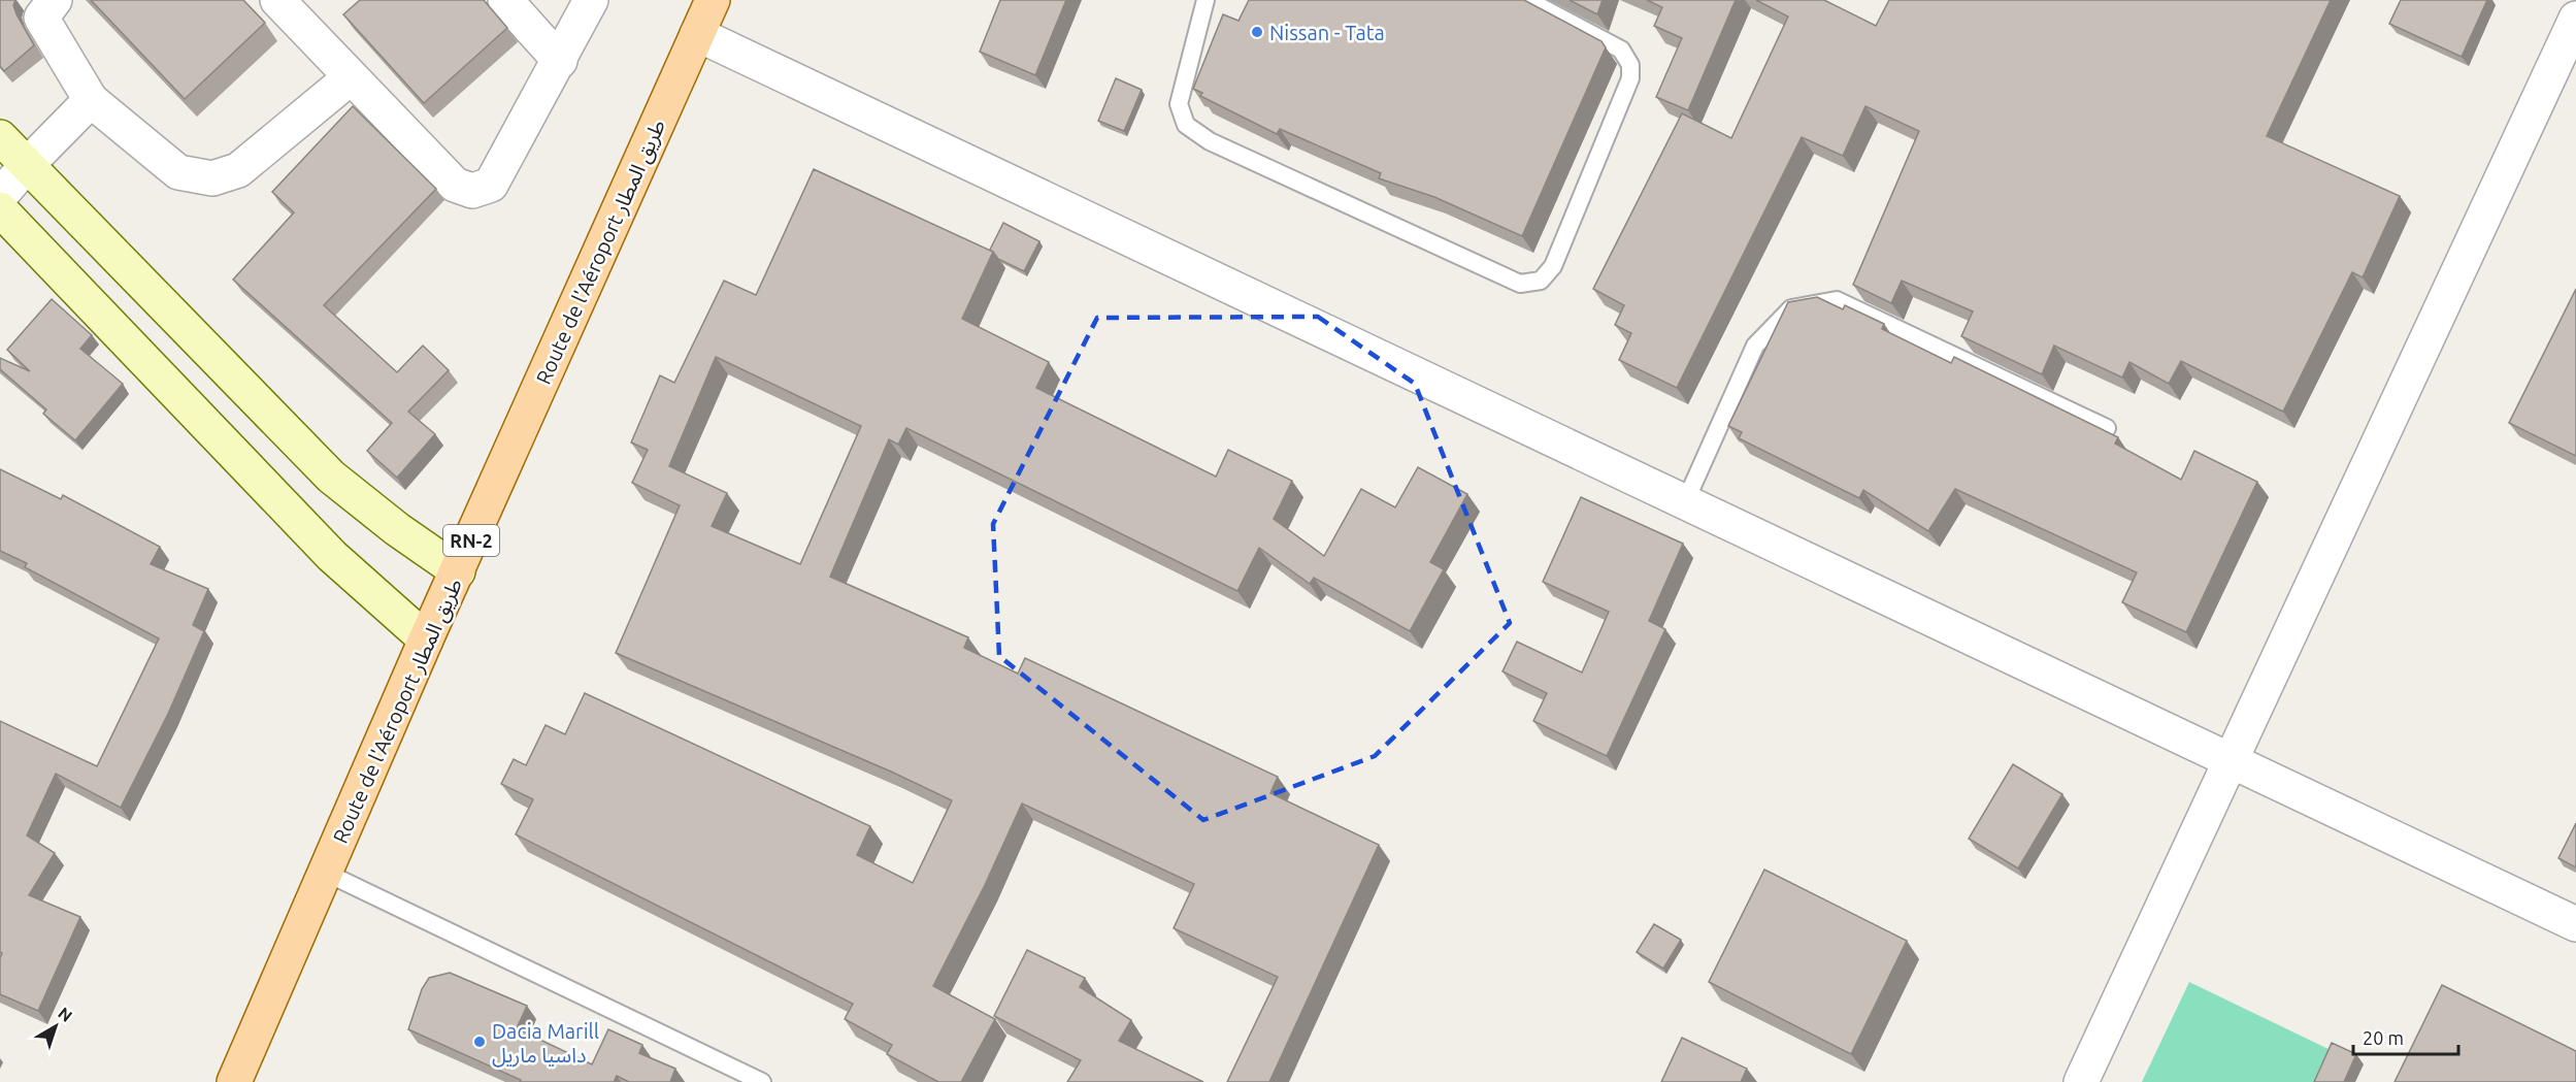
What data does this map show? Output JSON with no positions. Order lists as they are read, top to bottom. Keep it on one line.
{"streets":{"main road":["Route de l'Aéroport طريق المطار","RN-2"]},"places":["Nissan - Tata","Dacia Marill داسيا ماريل"],"scale_bar":"20 m","north":"top right"}
